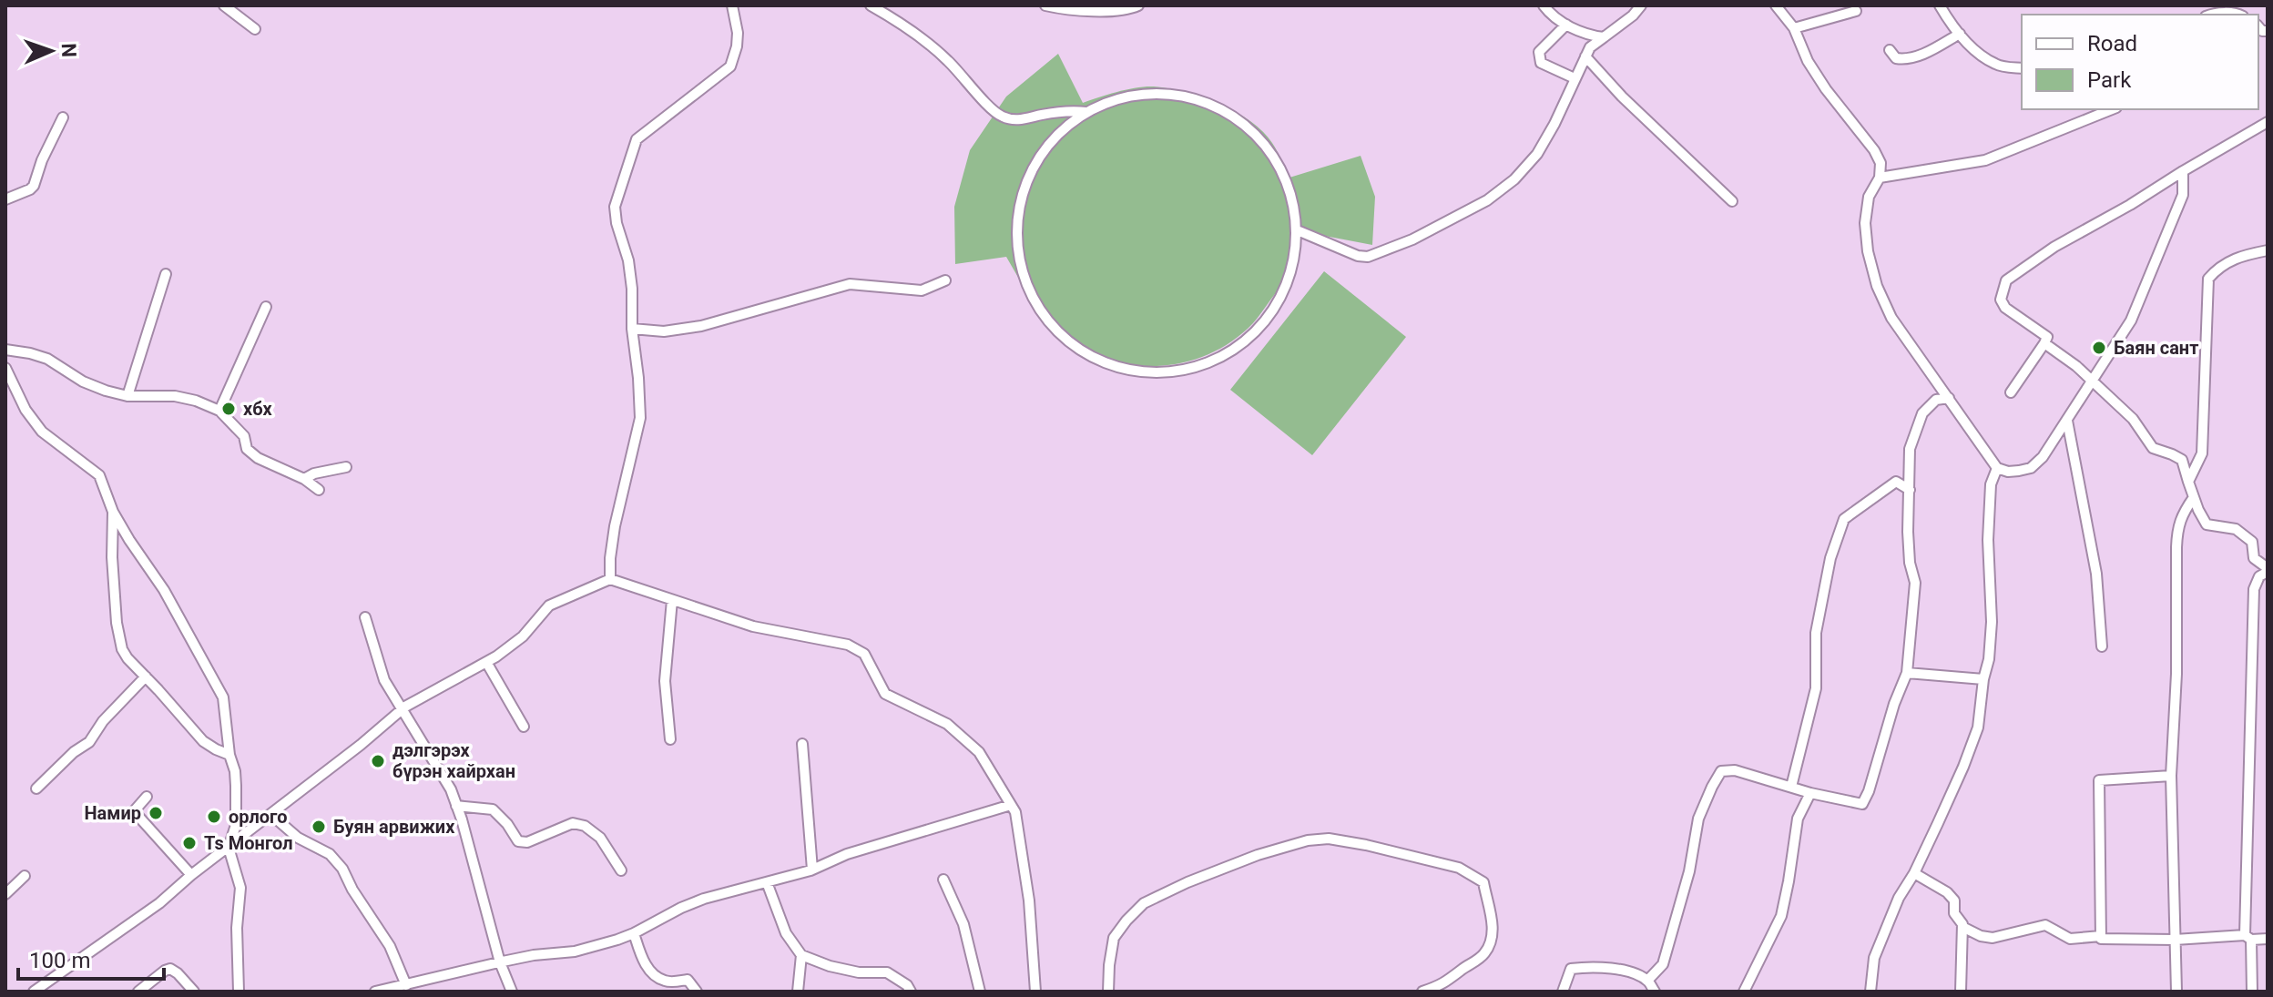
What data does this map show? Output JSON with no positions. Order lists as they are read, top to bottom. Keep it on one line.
{"places":["Баян сант","хбх","дэлгэрэх бүрэн хайрхан","Намир","орлого","Буян арвижих","Ts Монгол"],"legend":["Road","Park"],"scale_bar":"100 m","north":"right"}
